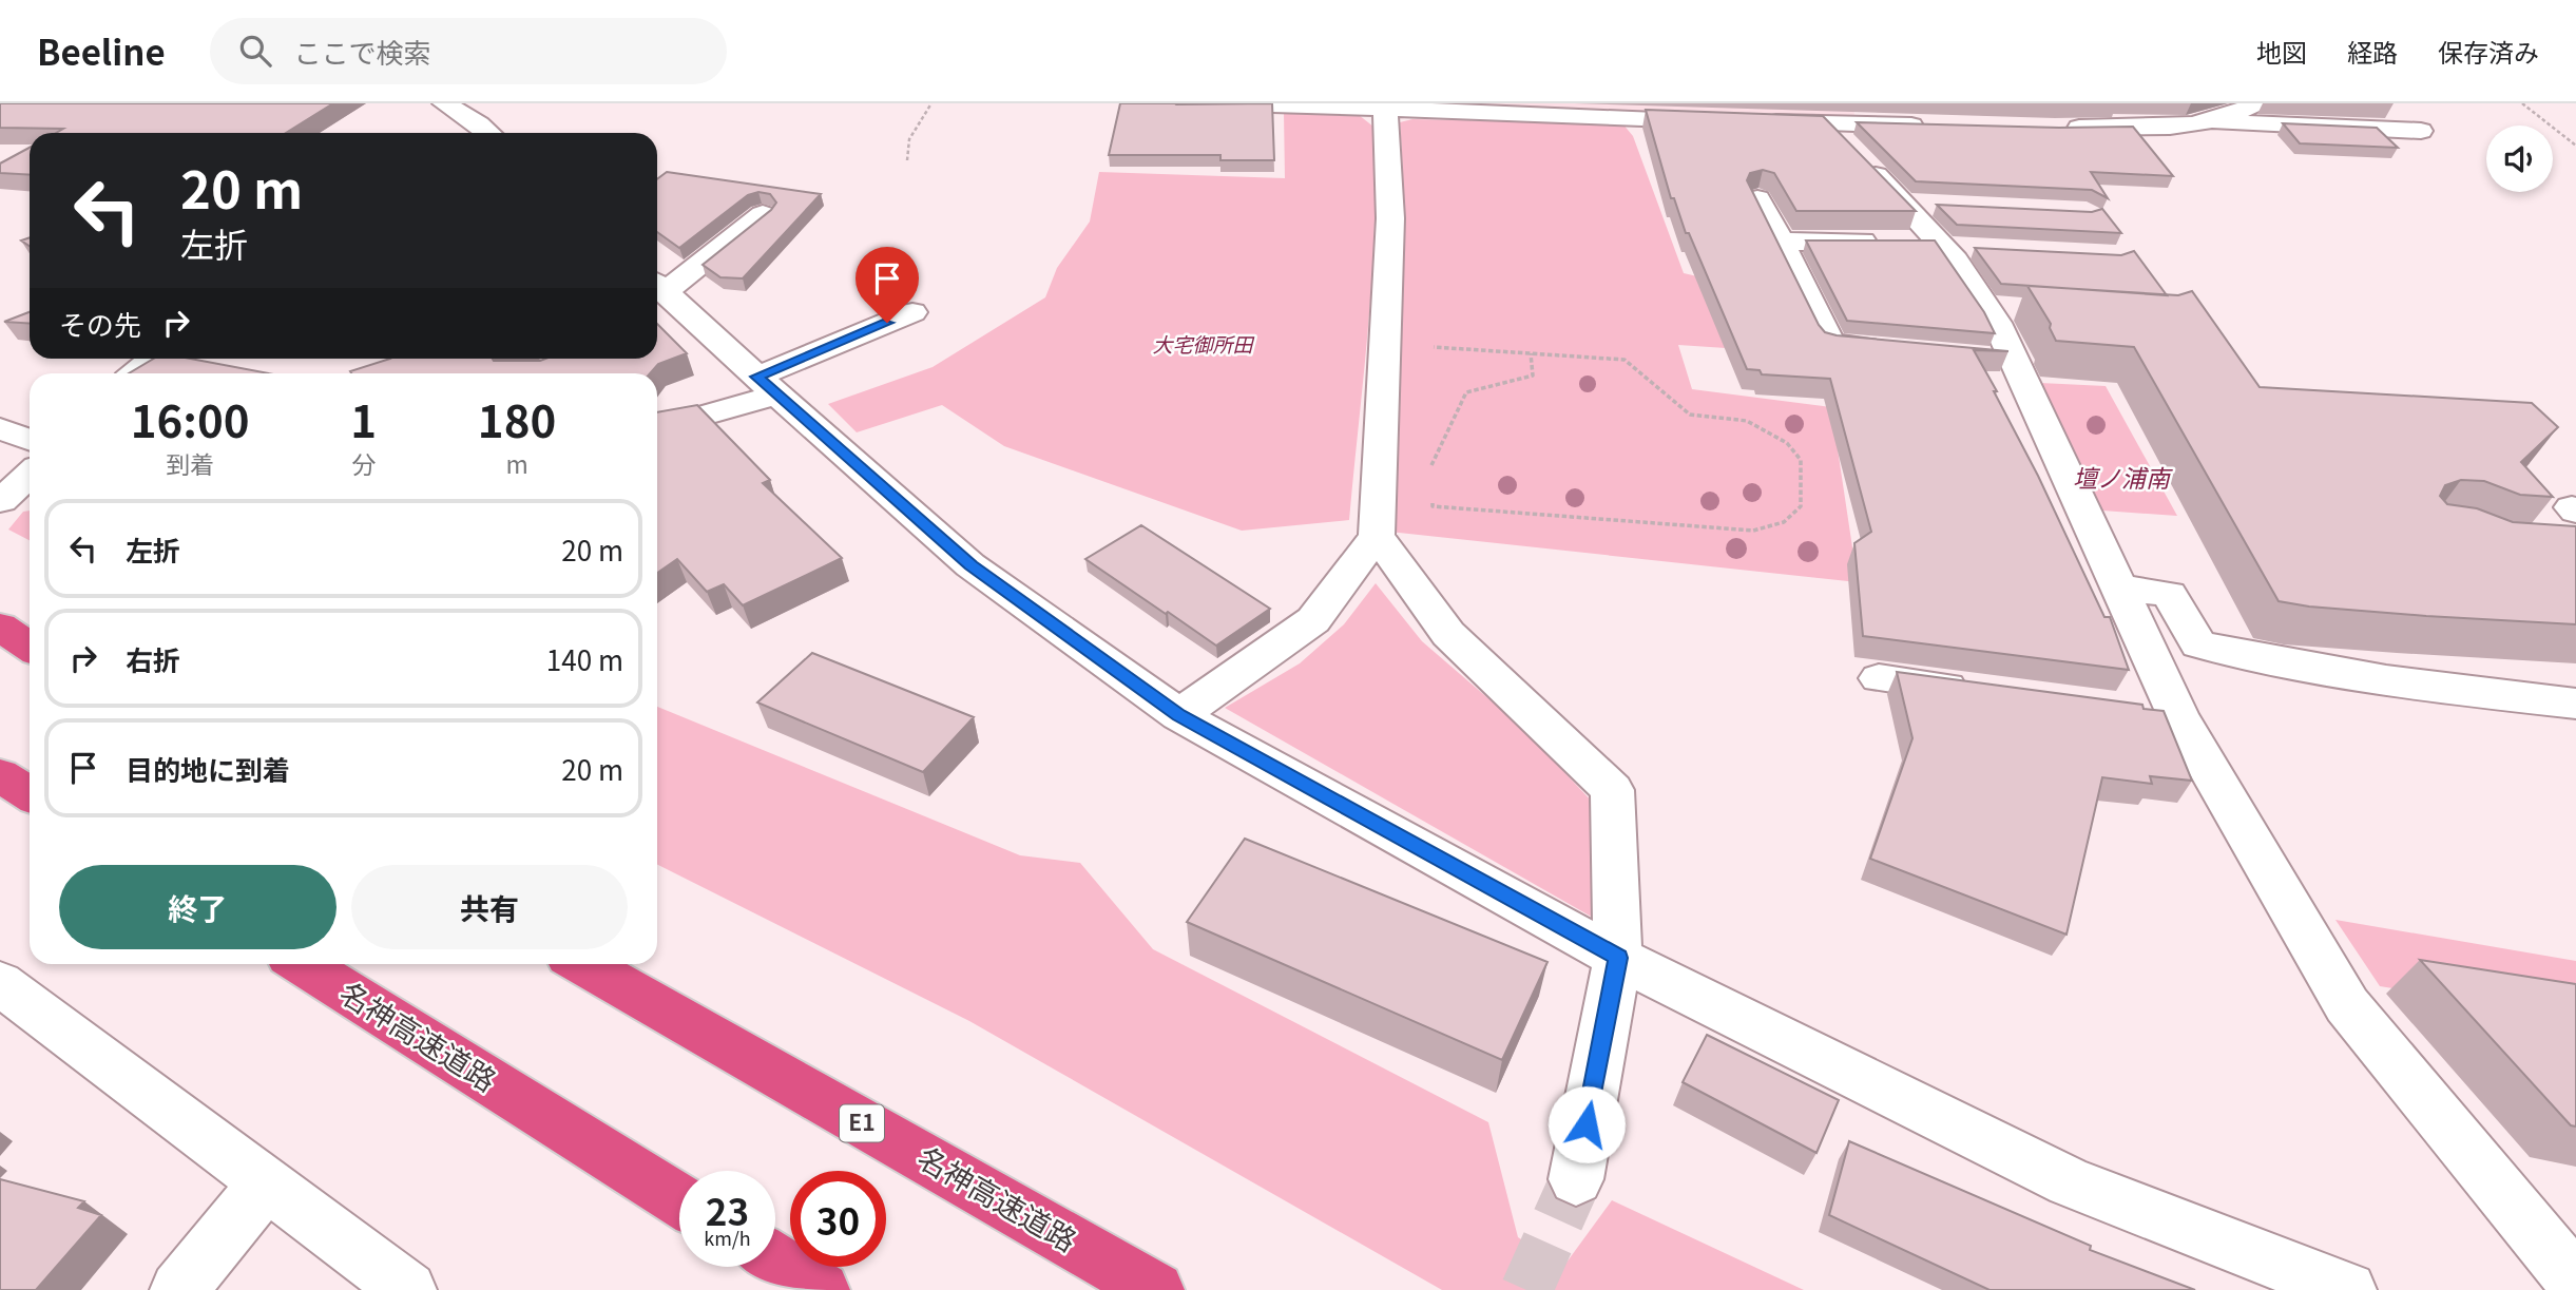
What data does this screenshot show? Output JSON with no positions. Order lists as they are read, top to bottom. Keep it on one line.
{"streets":{"highway":["名神高速道路","E1"]},"parks":["大宅御所田","壇ノ浦南"],"page":{"header":"Beeline","search":"ここで検索","nav":["地図","経路","保存済み"],"turn":["20 m","左折"],"then":"その先","eta":["16:00","到着","1","分","180","m"],"list":[{"name":"左折","value":"20 m"},{"name":"右折","value":"140 m"},{"name":"目的地に到着","value":"20 m"}],"buttons":["終了","共有"],"speed":"23 km/h","limit":"30"}}
